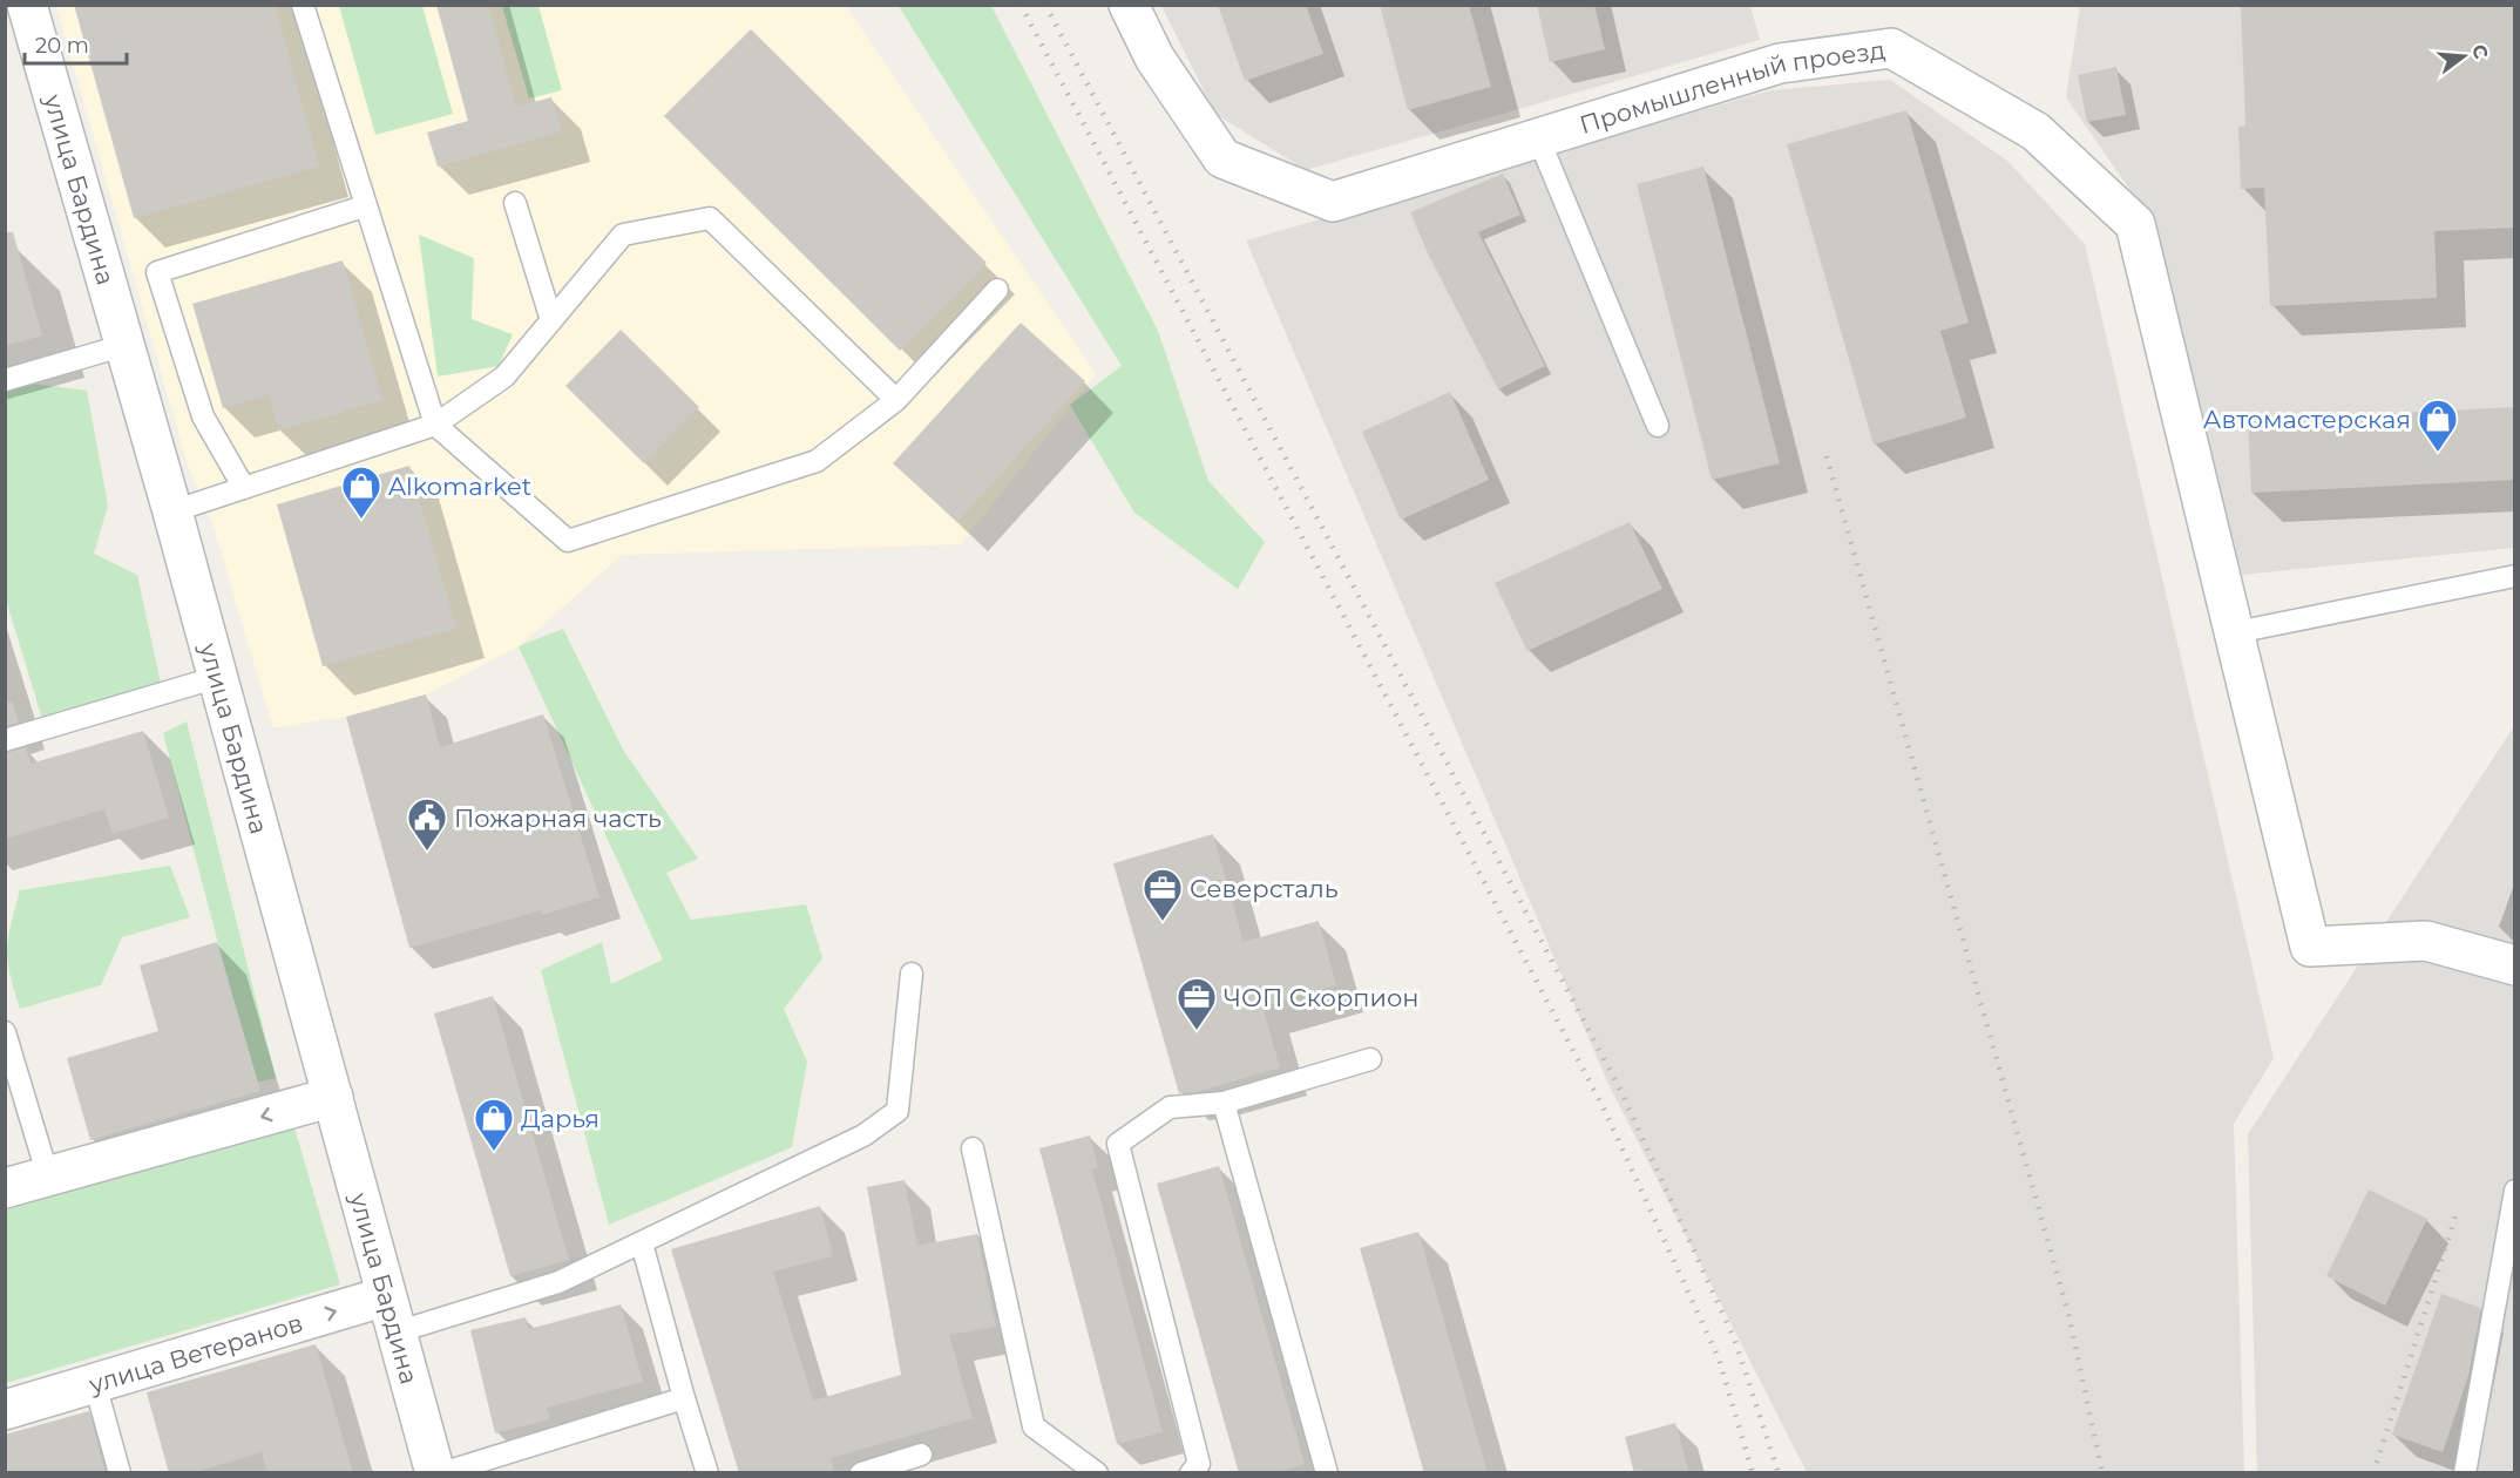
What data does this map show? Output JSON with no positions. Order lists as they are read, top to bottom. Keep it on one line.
{"streets":{"street":["Промышленный проезд","улица Бардина","улица Ветеранов"]},"crossings":[["улица Бардина","улица Ветеранов"]],"places":{"shop":["Автомастерская","Alkomarket","Дарья"],"public building":["Пожарная часть"],"office":["Северсталь","ЧОП Скорпион"]},"scale_bar":"20 m","north":"right"}
